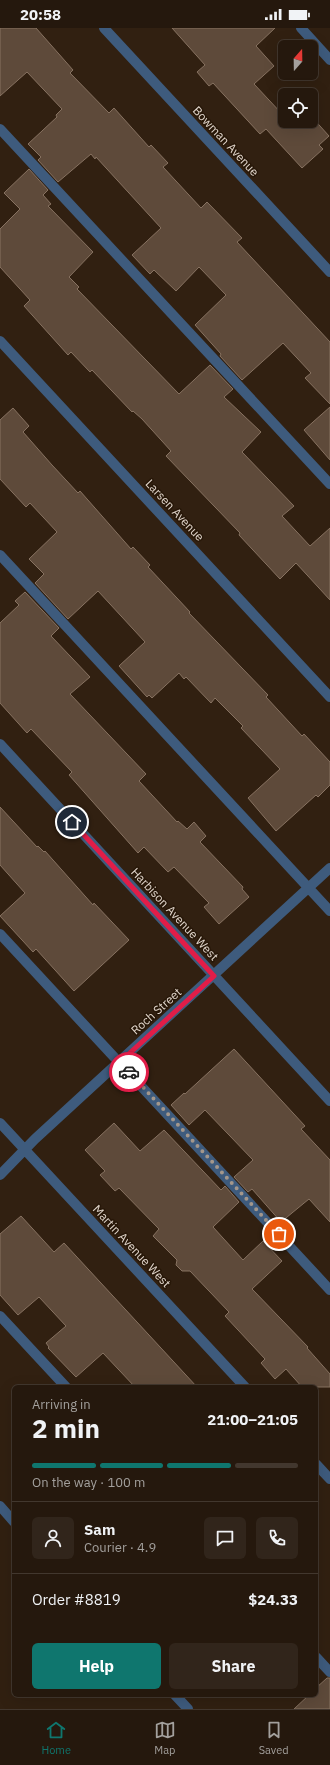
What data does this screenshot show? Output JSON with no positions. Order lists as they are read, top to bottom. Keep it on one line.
{"streets":{"street":["Bowman Avenue","Larsen Avenue","Harbison Avenue West","Roch Street","Martin Avenue West"]},"crossings":[["Harbison Avenue West","Roch Street"],["Roch Street","Martin Avenue West"]],"north":"top","page":{"status":"20:58","heading":["2 min","Arriving in","21:00–21:05"],"panel":["Sam","Courier · 4.9","Order #8819","$24.33"],"bar":"On the way · 100 m","buttons":["Help","Share"],"tabs":["Home","Map","Saved"]}}
